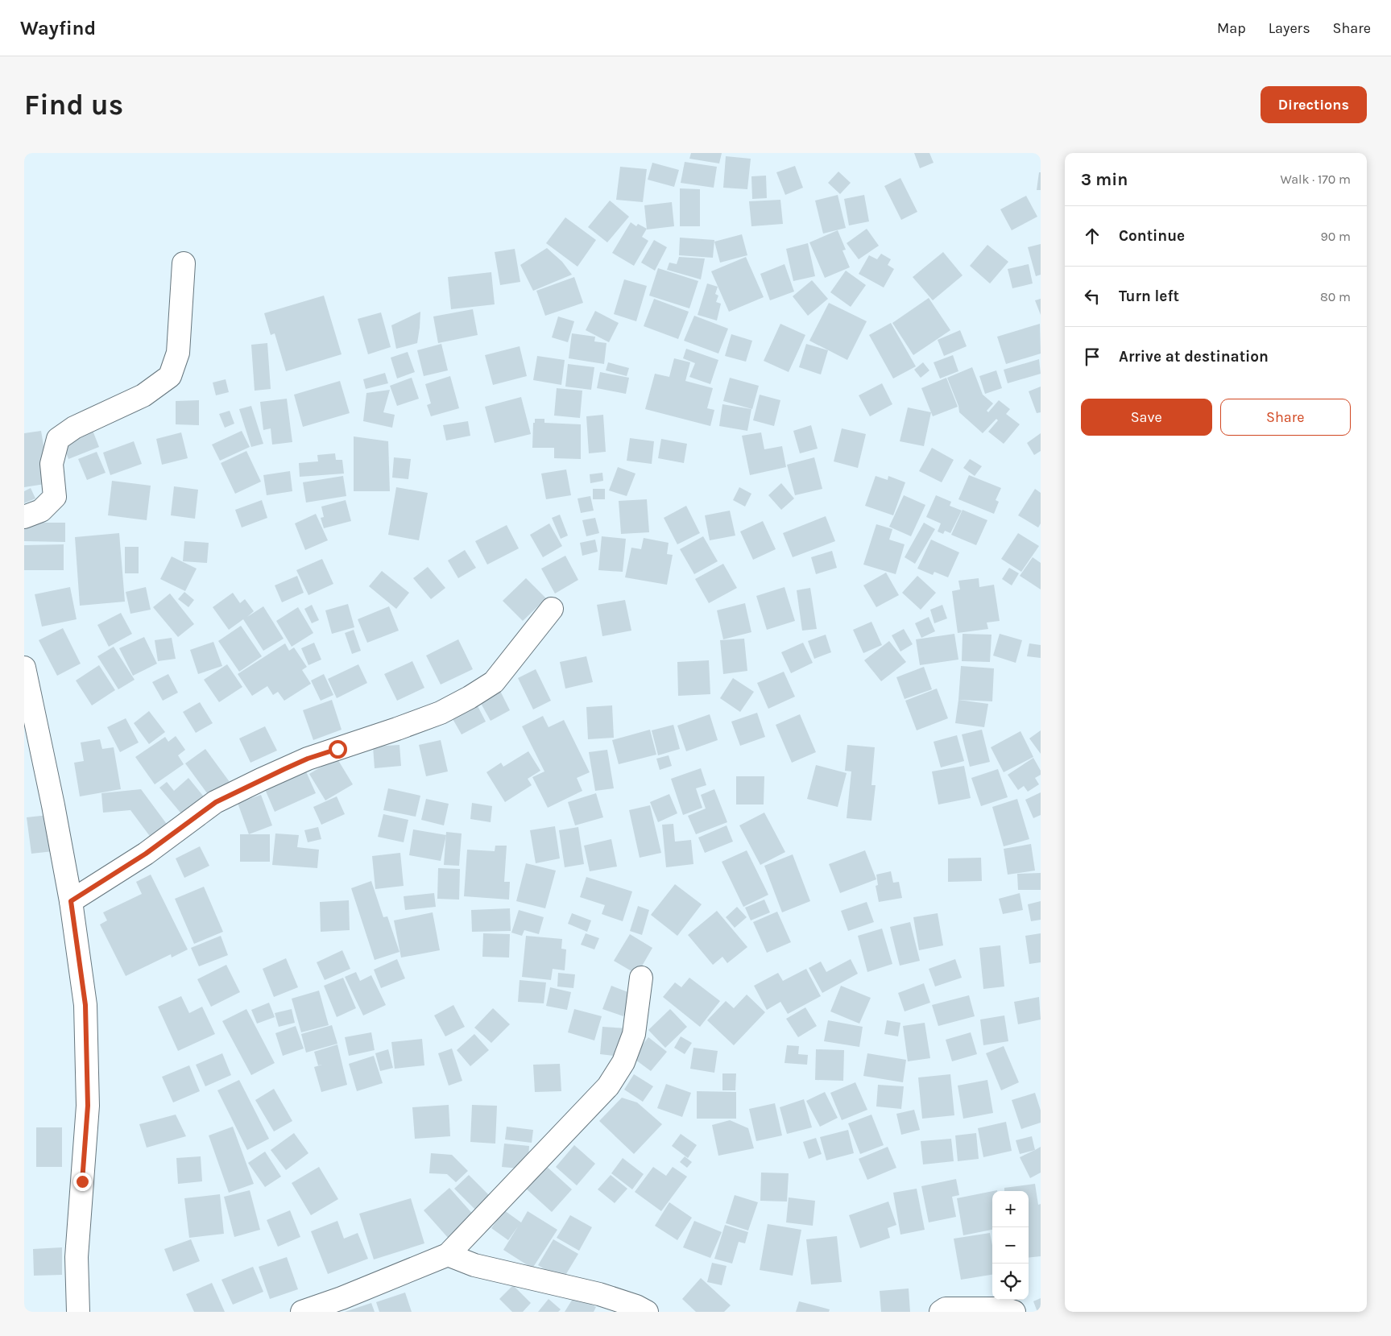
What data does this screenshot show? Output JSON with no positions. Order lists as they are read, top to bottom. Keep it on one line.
{"page":{"header":"Wayfind","nav":["Map","Layers","Share"],"buttons":["Directions",["Save","Share"]],"title":"Find us","heading":["3 min","Walk · 170 m"],"list":[["Continue","90 m"],["Turn left","80 m"],"Arrive at destination"],"map_buttons":["+","−"]}}
